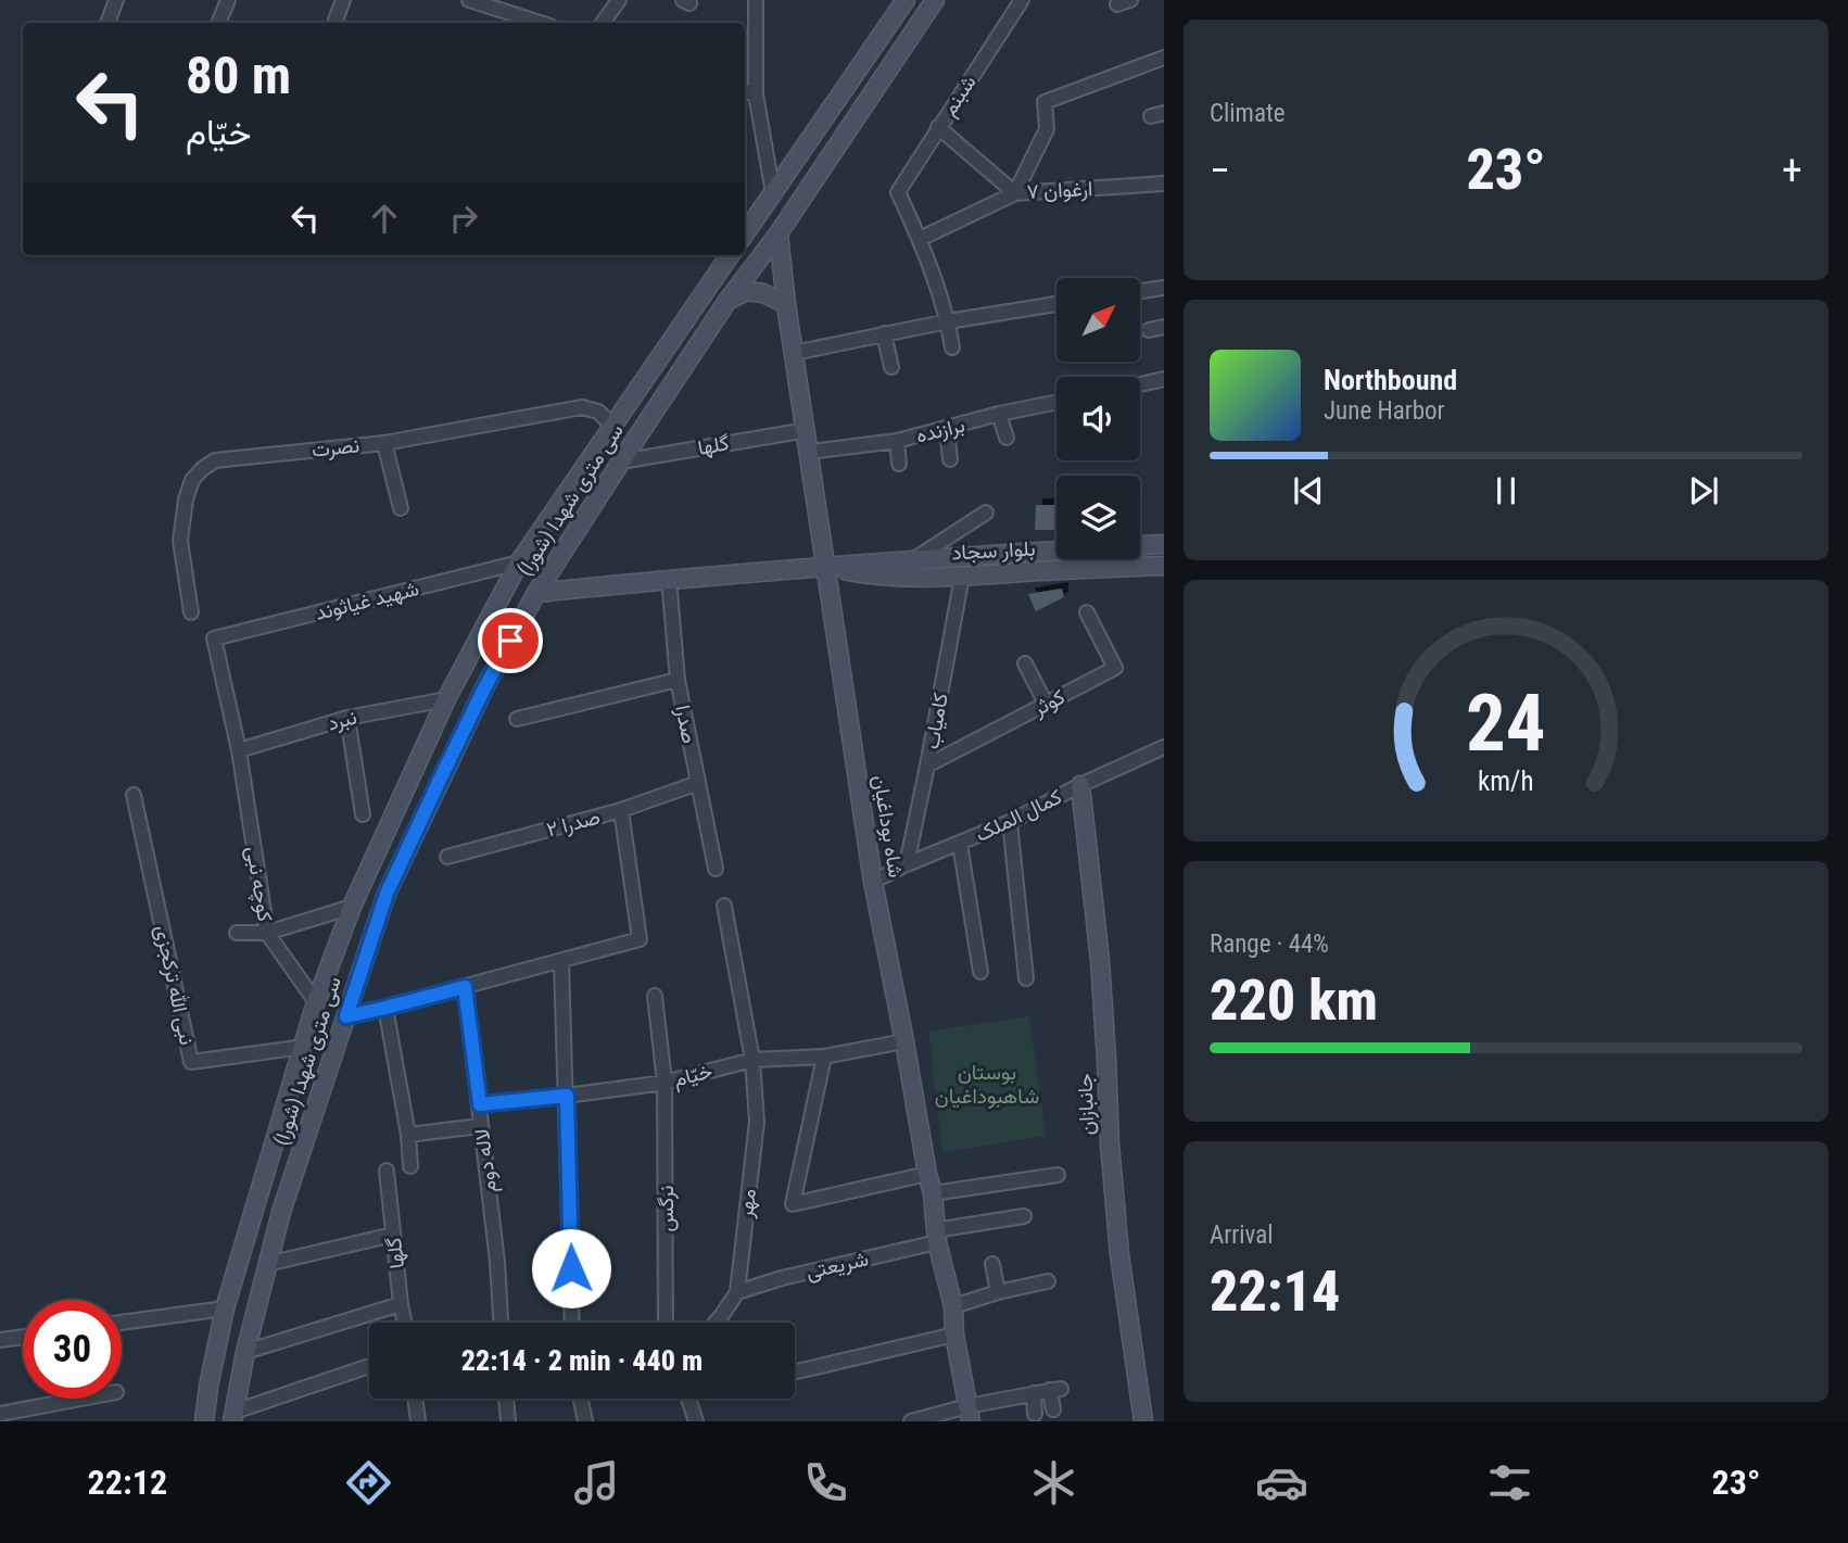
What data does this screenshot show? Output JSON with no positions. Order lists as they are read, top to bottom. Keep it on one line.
{"streets":{"main road":["سی متری شهدا (شورا)","بلوار سجاد","شاه بوداغیان","جانبازان"],"street":["شبنم","ارغوان ۷","برازنده","گلها","نصرت","شهید غیاثوند","کوثر","نبرد","کامیاب","صدرا","کمال الملک","صدرا ۲","کوچه نبی","نبی الله ترکجزی","خیّام","لاله دوم","مهر","نرگس","شریعتی"]},"crossings":[["شبنم","ارغوان ۷"],["برازنده","شاه بوداغیان"],["گلها","سی متری شهدا (شورا)"],["گلها","شاه بوداغیان"],["نصرت","سی متری شهدا (شورا)"],["سی متری شهدا (شورا)","بلوار سجاد"],["سی متری شهدا (شورا)","شهید غیاثوند"],["سی متری شهدا (شورا)","نبرد"],["سی متری شهدا (شورا)","شاه بوداغیان"],["سی متری شهدا (شورا)","کوچه نبی"],["سی متری شهدا (شورا)","نبی الله ترکجزی"],["بلوار سجاد","کامیاب"],["بلوار سجاد","صدرا"],["بلوار سجاد","شاه بوداغیان"],["شهید غیاثوند","کوچه نبی"],["کوثر","کامیاب"],["نبرد","کوچه نبی"],["کامیاب","کمال الملک"],["صدرا","صدرا ۲"],["کمال الملک","شاه بوداغیان"],["کمال الملک","جانبازان"],["شاه بوداغیان","خیّام"],["شاه بوداغیان","شریعتی"],["خیّام","لاله دوم"],["خیّام","مهر"],["خیّام","نرگس"],["مهر","شریعتی"]],"parks":["بوستان شاهبوداغیان"],"north":"top right","page":{"tile":["Climate",["Range · 44%","220 km"],["Arrival","22:14"]],"turn":["80 m","خیّام"],"heat":["−","23°","+"],"song":["Northbound","June Harbor"],"limit":"30","trip":"22:14 · 2 min · 440 m","tabs":["22:12","23°"],"gauge":["24","km/h"]}}
